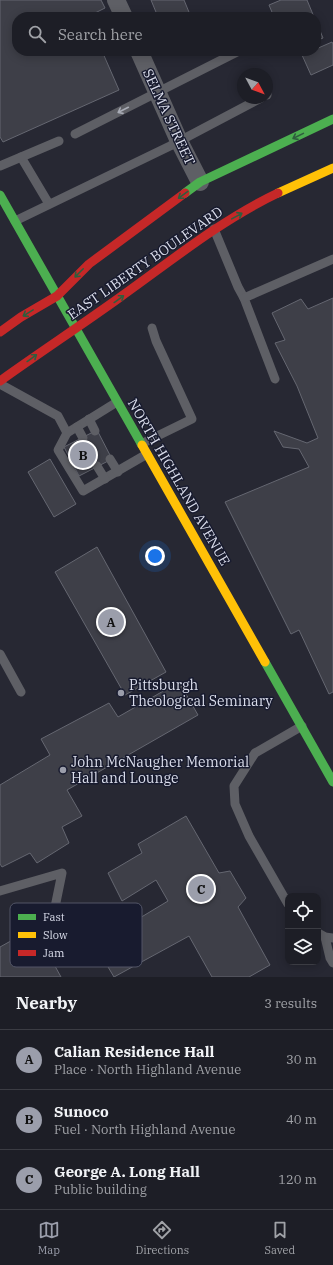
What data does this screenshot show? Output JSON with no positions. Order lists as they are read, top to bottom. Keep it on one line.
{"streets":{"main road":["EAST LIBERTY BOULEVARD","NORTH HIGHLAND AVENUE"],"street":["SELMA STREET"]},"crossings":[["SELMA STREET","EAST LIBERTY BOULEVARD"],["EAST LIBERTY BOULEVARD","NORTH HIGHLAND AVENUE"]],"places":["Pittsburgh Theological Seminary","John McNaugher Memorial Hall and Lounge"],"legend":["Fast","Slow","Jam"],"north":"bottom right","page":{"search":"Search here","pins":["B","A","C"],"heading":["Nearby","3 results"],"list":[{"mark":"A","name":"Calian Residence Hall","note":"Place · North Highland Avenue","value":"30 m"},{"mark":"B","name":"Sunoco","note":"Fuel · North Highland Avenue","value":"40 m"},{"mark":"C","name":"George A. Long Hall","note":"Public building","value":"120 m"}],"nav":["Map","Directions","Saved"]}}
